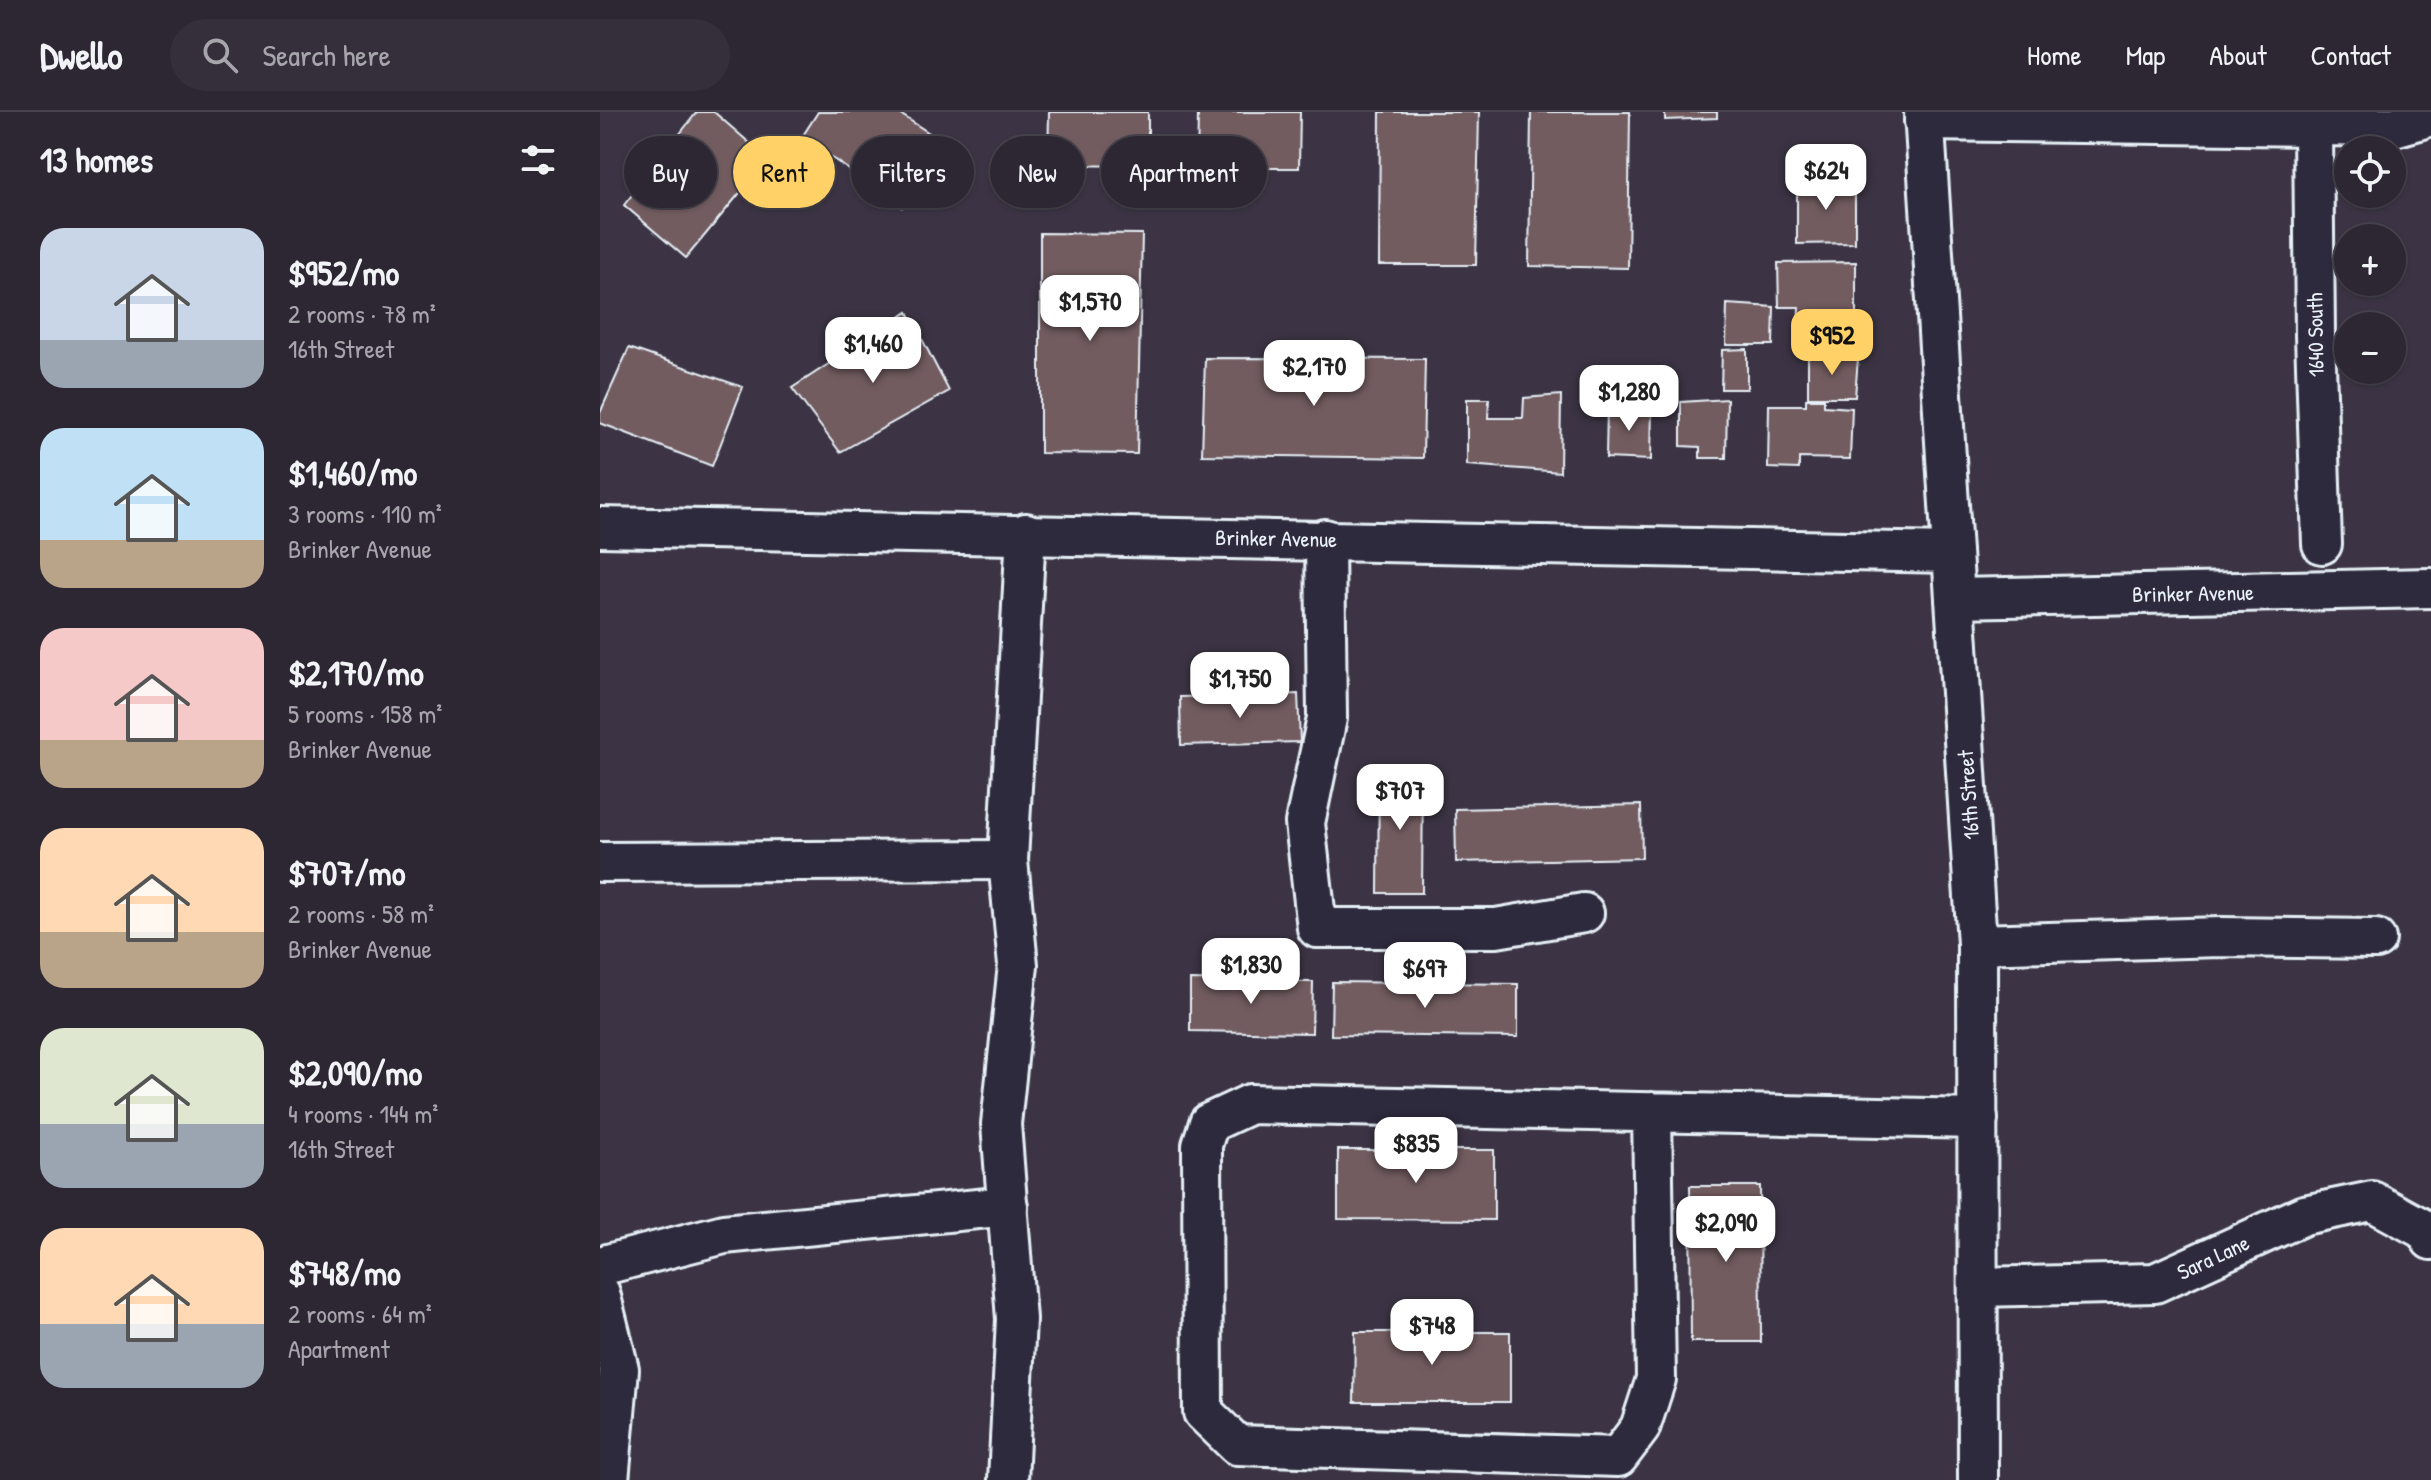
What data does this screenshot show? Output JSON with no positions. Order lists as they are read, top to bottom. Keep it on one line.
{"streets":{"street":["1640 South","Brinker Avenue","16th Street","Sara Lane"]},"crossings":[["Brinker Avenue","16th Street"],["16th Street","Sara Lane"]],"page":{"header":"Dwello","search":"Search here","nav":["Home","Map","About","Contact"],"heading":"13 homes","map_buttons":["+","−"],"chip":["Buy","Rent","Filters","New","Apartment"],"price":["$624","$1,570","$952","$1,460","$2,170","$1,280","$1,750","$707","$1,830","$697","$835","$2,090","$748"],"list":[{"name":"$952/mo","note":"2 rooms · 78 m² · 16th Street"},{"name":"$1,460/mo","note":"3 rooms · 110 m² · Brinker Avenue"},{"name":"$2,170/mo","note":"5 rooms · 158 m² · Brinker Avenue"},{"name":"$707/mo","note":"2 rooms · 58 m² · Brinker Avenue"},{"name":"$2,090/mo","note":"4 rooms · 144 m² · 16th Street"},{"name":"$748/mo","note":"2 rooms · 64 m² · Apartment"}]}}
